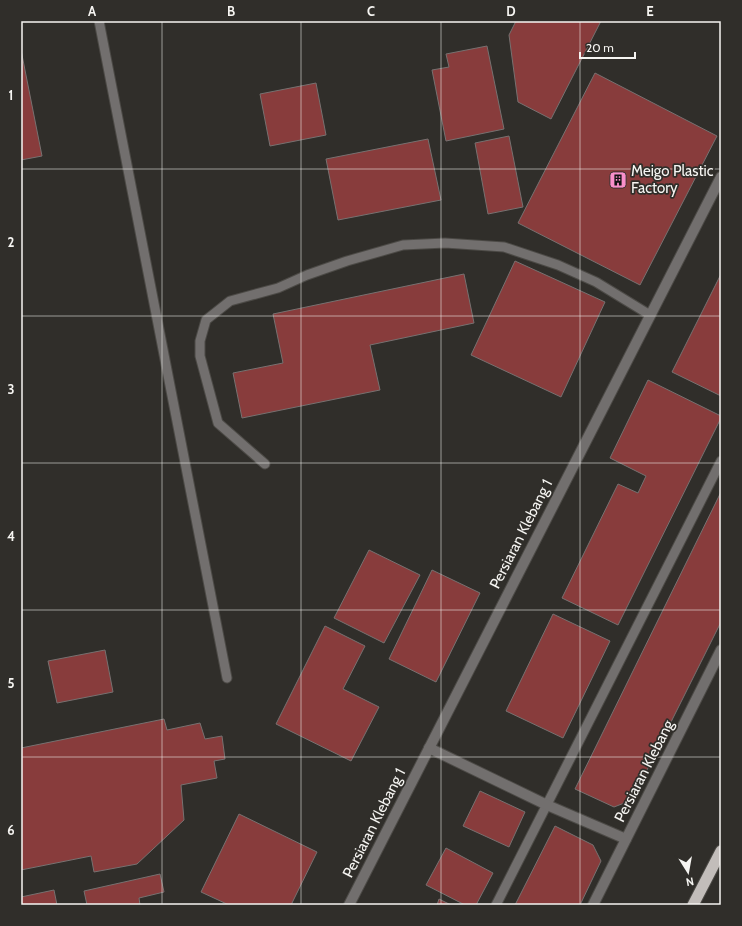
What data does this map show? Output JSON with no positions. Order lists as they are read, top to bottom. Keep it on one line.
{"streets":{"street":["Persiaran Klebang 1","Persiaran Klebang"]},"places":{"building":["Meigo Plastic Factory"]},"scale_bar":"20 m","north":"bottom","grid":{"columns":["A","B","C","D","E"],"rows":["1","2","3","4","5","6"]}}
